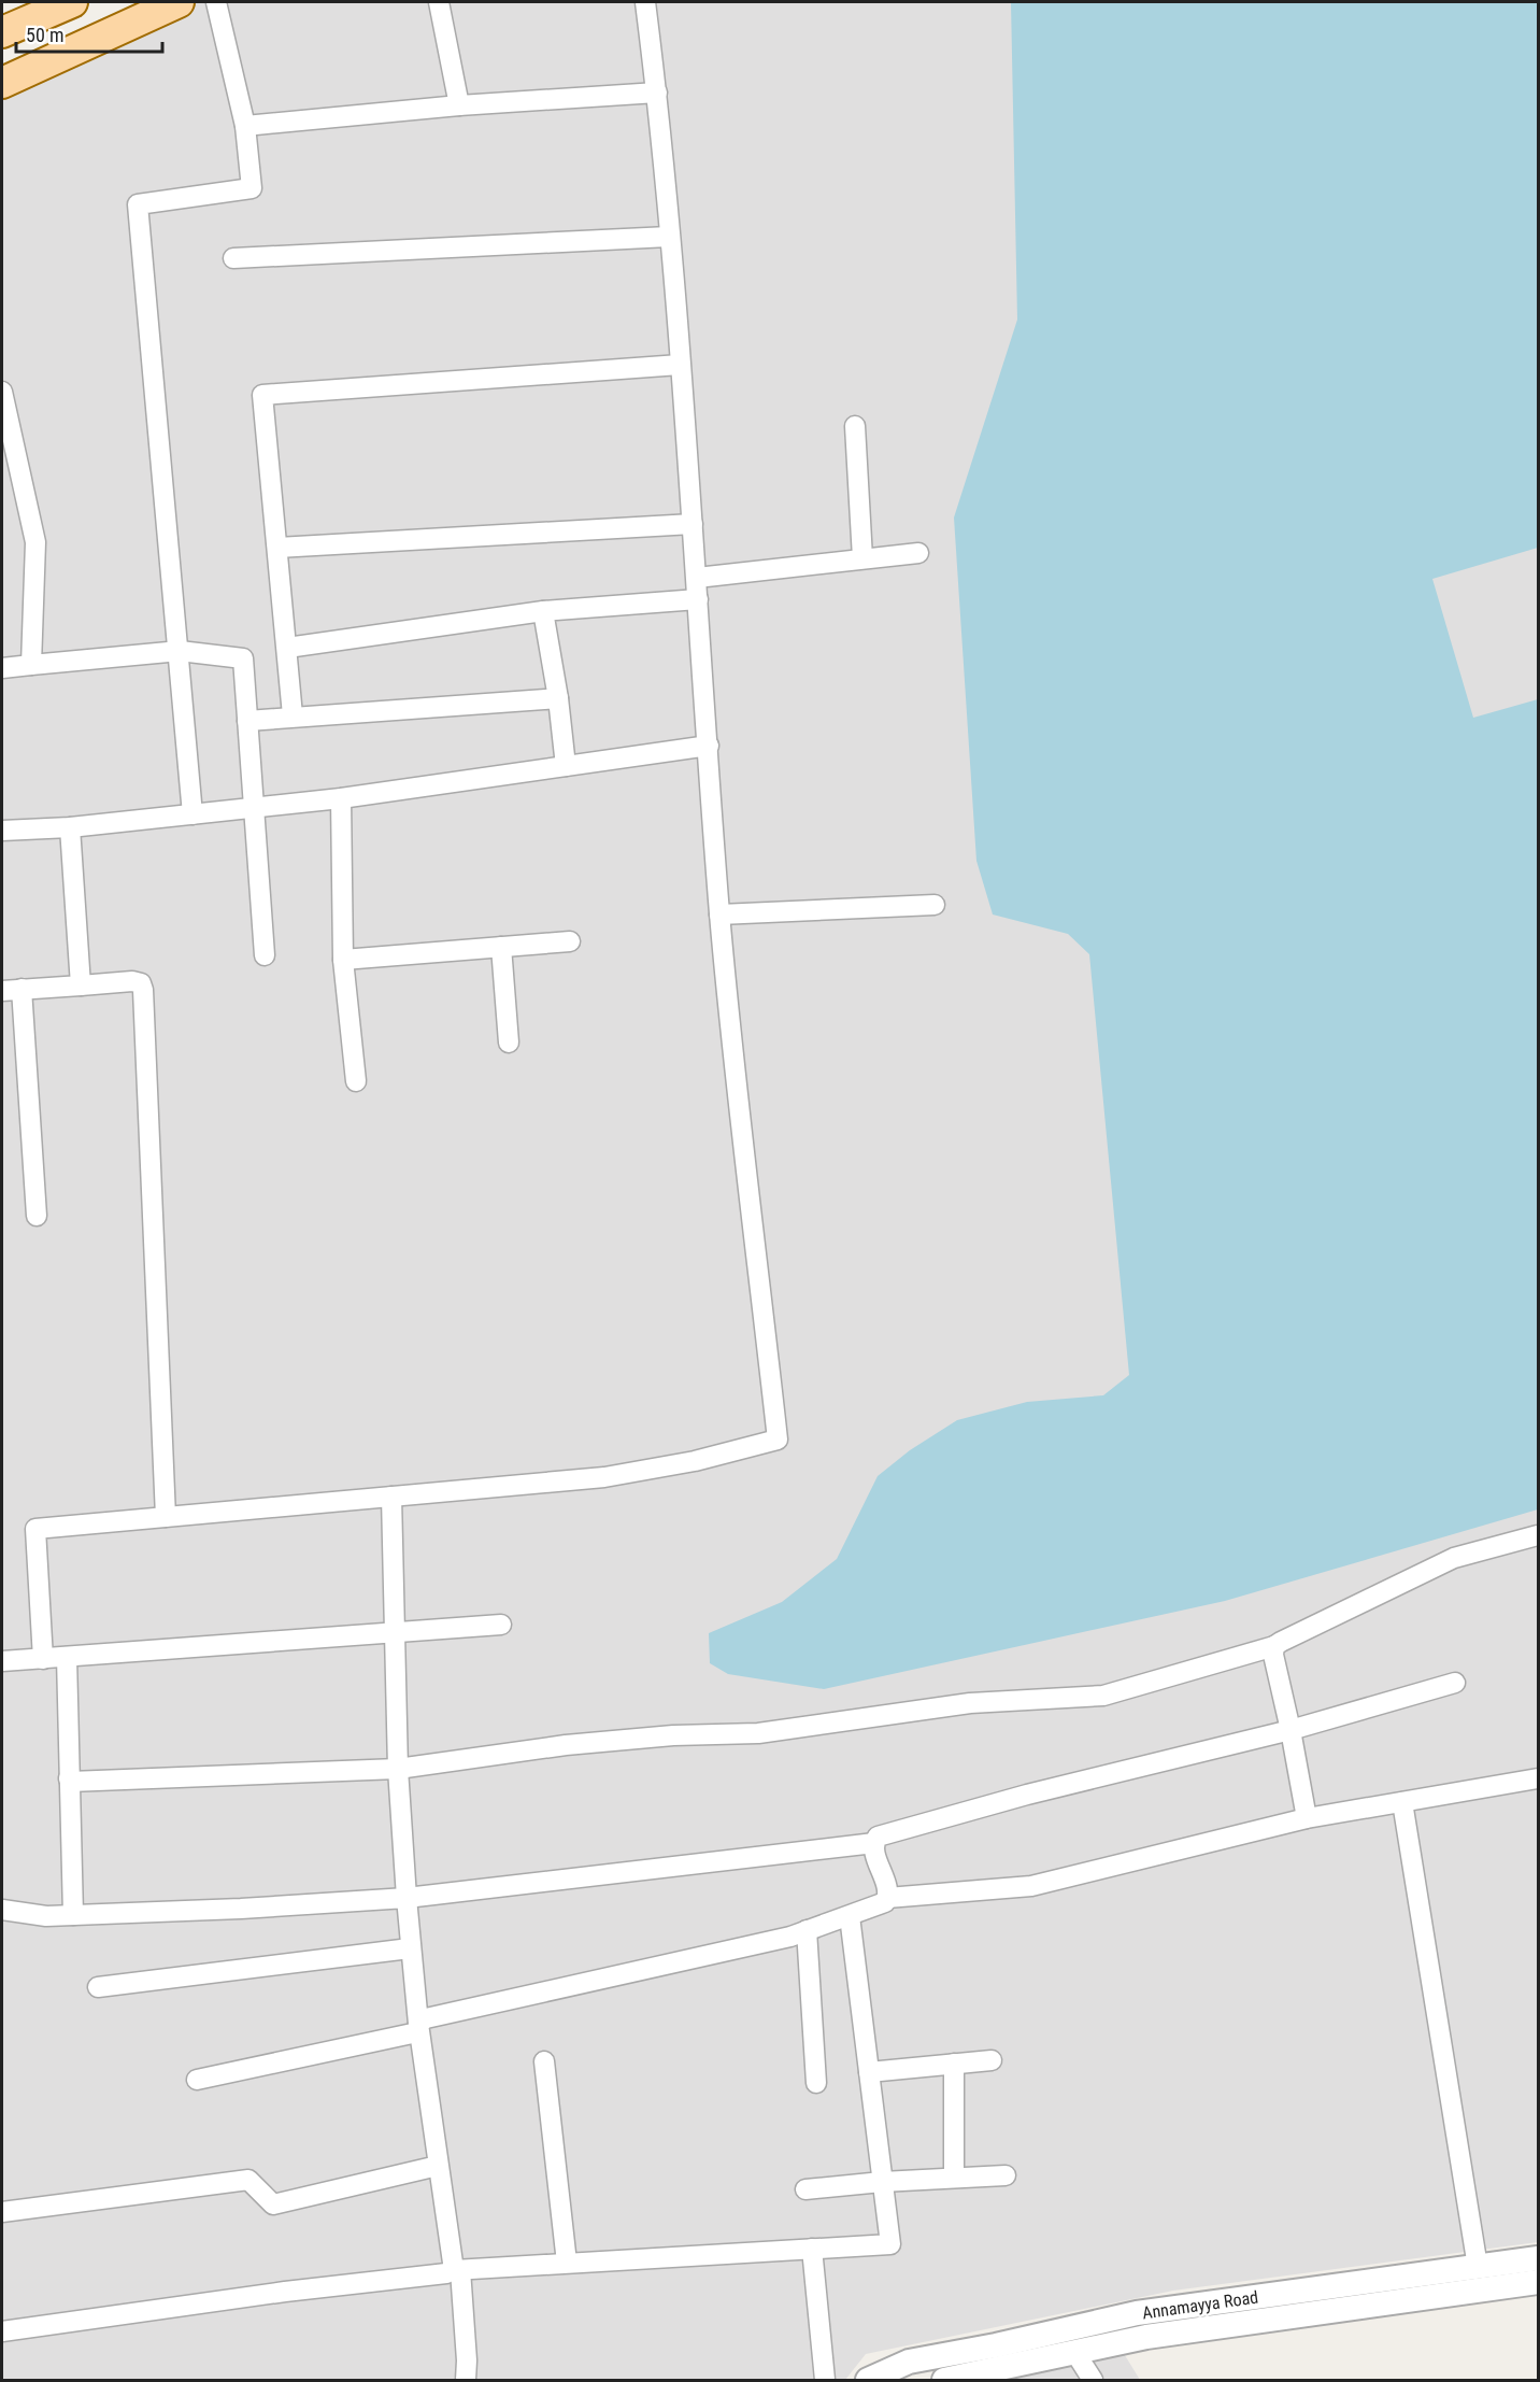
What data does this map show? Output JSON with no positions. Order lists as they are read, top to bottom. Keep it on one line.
{"streets":{"street":["Annamayya Road"]},"scale_bar":"50 m"}
